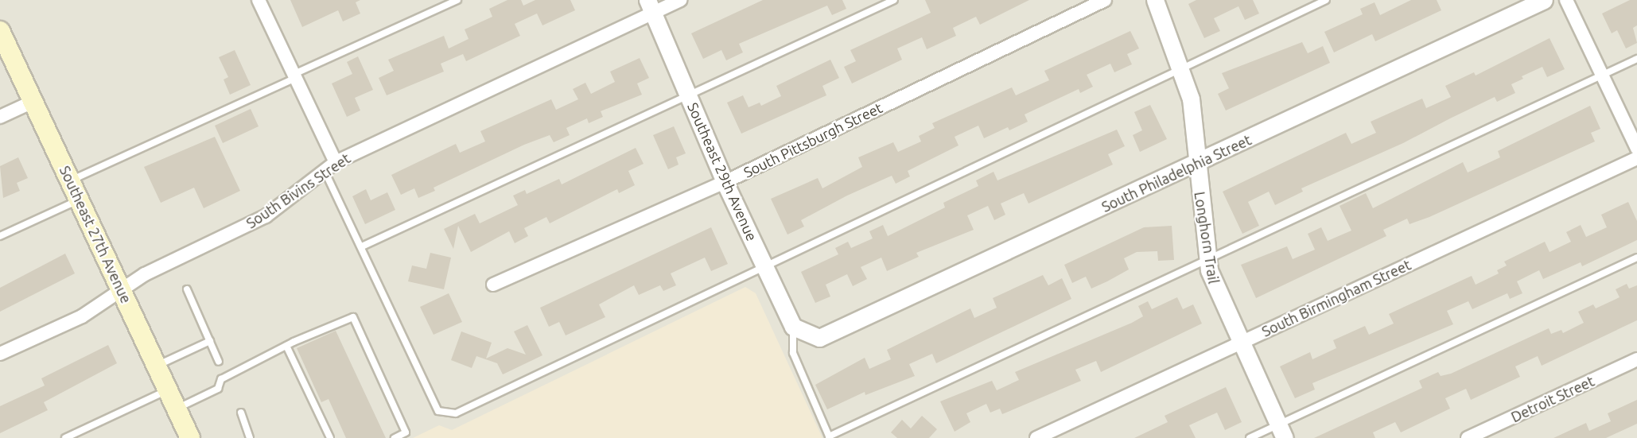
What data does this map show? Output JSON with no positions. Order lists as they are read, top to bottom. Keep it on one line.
{"streets":{"main road":["Southeast 27th Avenue"],"street":["South Pittsburgh Street","Southeast 29th Avenue","South Philadelphia Street","South Bivins Street","Longhorn Trail","South Birmingham Street","Detroit Street"]},"crossings":[["South Pittsburgh Street","Southeast 29th Avenue"],["Southeast 29th Avenue","South Philadelphia Street"],["Southeast 29th Avenue","South Bivins Street"],["South Philadelphia Street","Longhorn Trail"],["South Bivins Street","Southeast 27th Avenue"],["Longhorn Trail","South Birmingham Street"]]}
